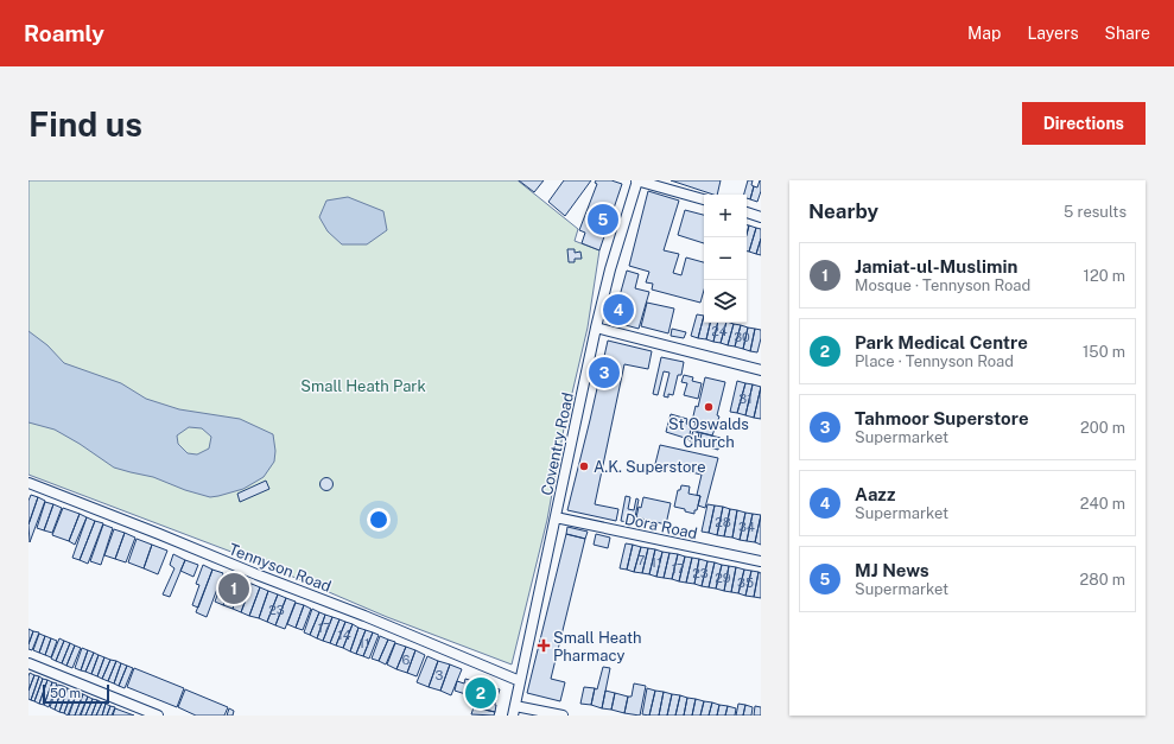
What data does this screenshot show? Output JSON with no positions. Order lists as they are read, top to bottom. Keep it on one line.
{"streets":{"street":["Coventry Road","Dora Road","Tennyson Road"]},"crossings":[["Coventry Road","Dora Road"],["Coventry Road","Tennyson Road"]],"parks":["Small Heath Park"],"places":{"other":["St Oswalds Church","A.K. Superstore"],"health":["Small Heath Pharmacy"]},"house_numbers":["24","30","31","28","34","7","11","17","23","29","35","23","17","14","11","6","3"],"scale_bar":"50 m","page":{"header":"Roamly","nav":["Map","Layers","Share"],"buttons":"Directions","title":"Find us","heading":["Nearby","5 results"],"map_buttons":["+","−"],"pins":["5","4","3","1","2"],"list":[{"mark":"1","name":"Jamiat-ul-Muslimin","note":"Mosque · Tennyson Road","value":"120 m"},{"mark":"2","name":"Park Medical Centre","note":"Place · Tennyson Road","value":"150 m"},{"mark":"3","name":"Tahmoor Superstore","note":"Supermarket","value":"200 m"},{"mark":"4","name":"Aazz","note":"Supermarket","value":"240 m"},{"mark":"5","name":"MJ News","note":"Supermarket","value":"280 m"}],"scale":"50 m"}}
